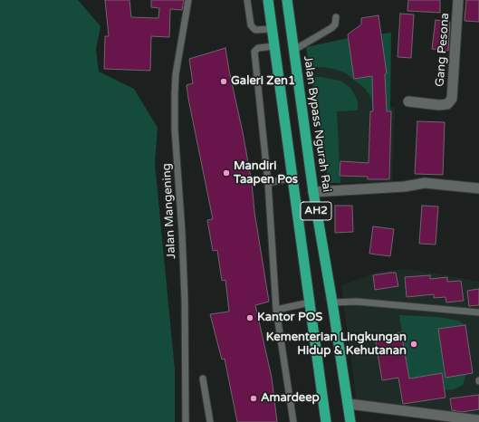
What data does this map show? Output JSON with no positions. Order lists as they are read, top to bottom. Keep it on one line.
{"streets":{"highway":["Jalan Bypass Ngurah Rai","AH2"],"street":["Gang Pesona"],"lane":["Jalan Mangening"]},"places":["Galeri Zen1","Mandiri Taapen Pos","Kantor POS","Kementerian Lingkungan Hidup & Kehutanan","Amardeep"]}
